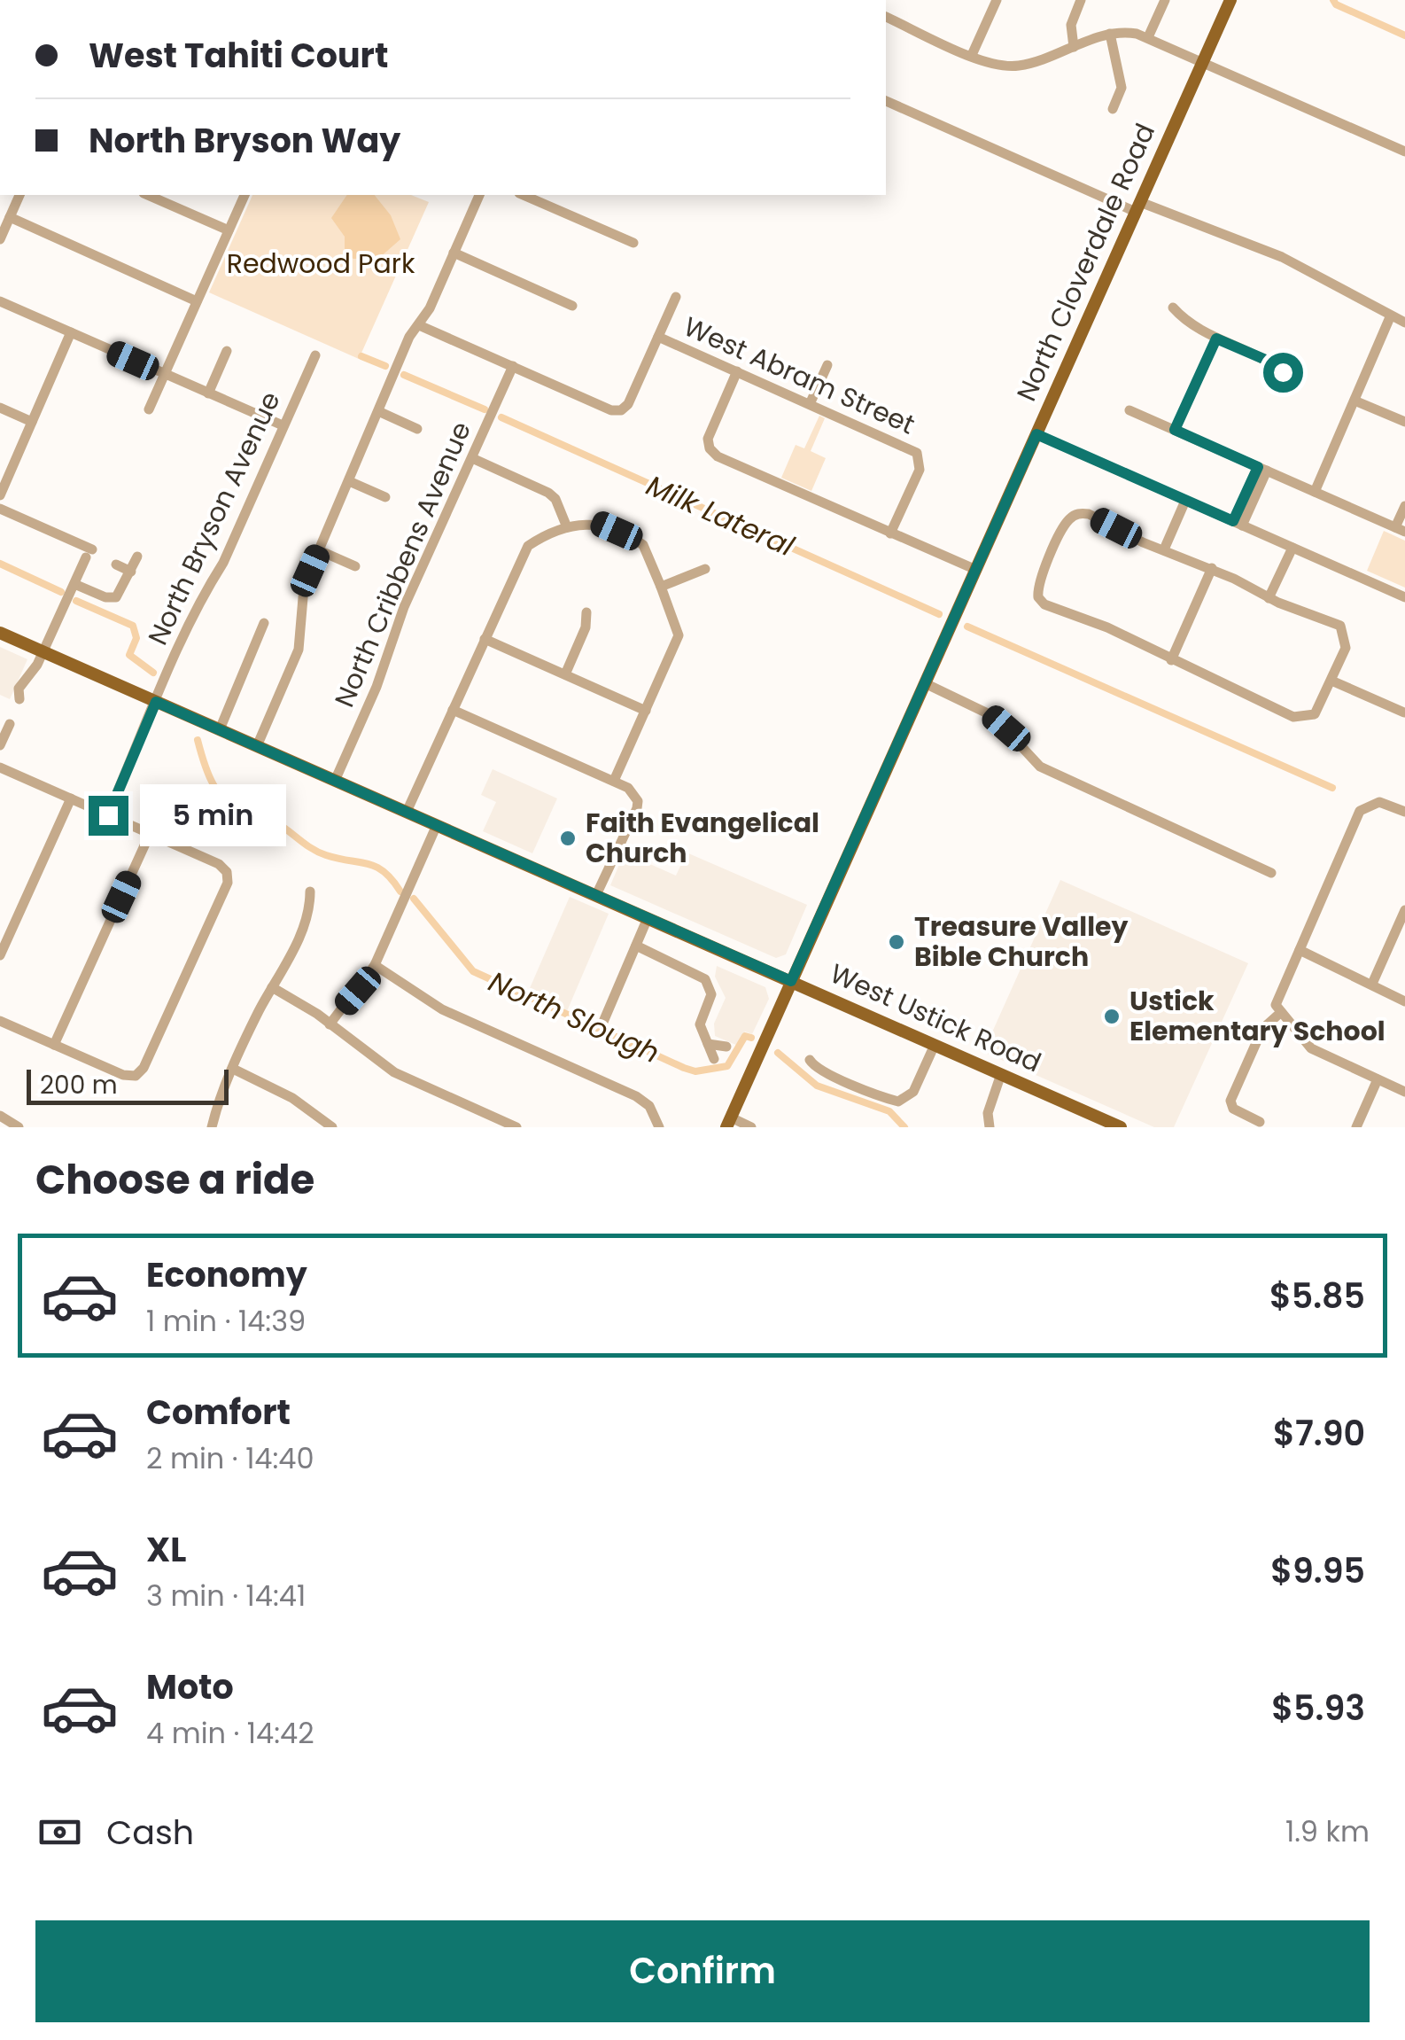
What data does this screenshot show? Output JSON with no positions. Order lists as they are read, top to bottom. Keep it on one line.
{"streets":{"main road":["North Cloverdale Road","West Ustick Road"],"street":["West Abram Street","North Bryson Avenue","North Cribbens Avenue"]},"crossings":[["North Cloverdale Road","West Ustick Road"],["North Bryson Avenue","West Ustick Road"],["North Cribbens Avenue","West Ustick Road"]],"water":["Milk Lateral","North Slough"],"parks":["Redwood Park"],"places":["Faith Evangelical Church","Treasure Valley Bible Church","Ustick Elementary School"],"scale_bar":"200 m","page":{"banner":["West Tahiti Court","North Bryson Way"],"bubble":"5 min","scale":"200 m","heading":"Choose a ride","list":[{"name":"Economy","note":"1 min · 14:39","value":"$5.85"},{"name":"Comfort","note":"2 min · 14:40","value":"$7.90"},{"name":"XL","note":"3 min · 14:41","value":"$9.95"},{"name":"Moto","note":"4 min · 14:42","value":"$5.93"}],"pay":["Cash","1.9 km"],"buttons":"Confirm"}}
